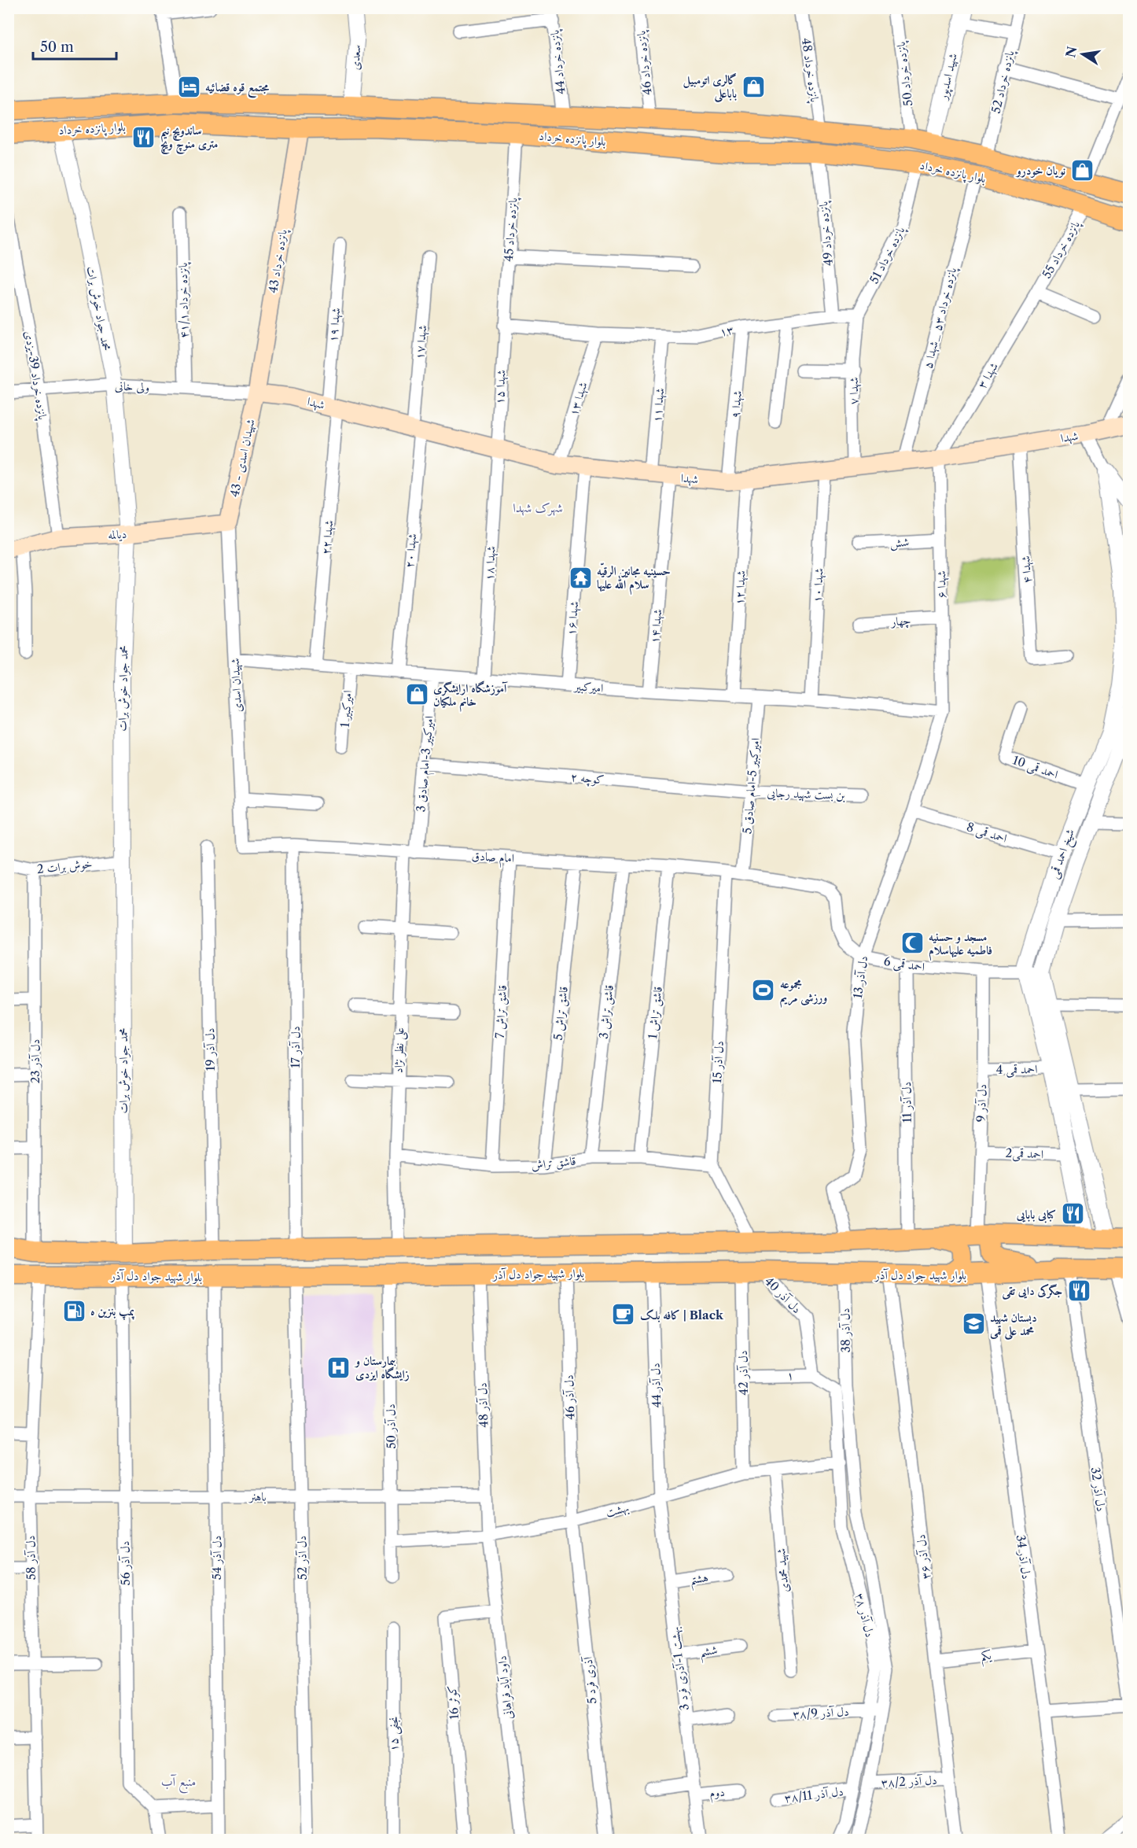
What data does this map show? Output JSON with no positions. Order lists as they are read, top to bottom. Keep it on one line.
{"streets":{"main road":["بلوار پانزده خرداد","پانزده خرداد 43","شهدا","شهیدان اسدی - 43","دیالمه","بلوار شهید جواد دل آذر"],"street":["سعدی","پانزده خرداد 44","پانزده خرداد 46","پانزده خرداد 48","پانزده خرداد 50","شهید اسدپور","پانزده خرداد 52","پانزده خرداد 45","پانزده خرداد 49","پانزده خرداد 55","پانزده خرداد 51","پانزده خرداد ۴۱/۱","محمد جواد خوش برات","پانزده خرداد ۵۳ _شهدا ۵","شهدا ۱۹","۱۳","شهدا ۱۷","پانزده خرداد 39-یزدی","شهدا ۳","ولی خانی","شهدا ۱۵","شهدا ۷","شهدا ۱۳","شهدا ۹","شهدا ۱۱","شهدا ۲۲","شش","شهدا ۲۰","شهدا ۱۸","شهدا ۴","شهدا ۶","شهدا ۱۰","شهدا ۱۲","شهدا ۱۶","چهار","شهدا ۱۴","شهیدان اسدی","امیرکبیر","امیرکبیر 1","امیرکبیر 3-امام صادق 3","احمد قمی 10","کوچه ۲","امیرکبیر 5-امام صادق 5","بن بست شهید رجایی","احمد قمی 8","شیخ احمد قمی","امام صادق","خوش برات 2","احمد قمی 6","دل آذر 13","قاشق تراش 7","قاشق تراش 3","قاشق تراش 1","قاشق تراش 5","دل آذر 17","دل آذر 19","علی نظر نژاد","دل آذر 23","دل آذر 15","احمد قمی 4","دل آذر 11","دل آذر 9","احمد قمی2","قاشق تراش","دل آذر 40","دل آذر 38","دل آذر 42","۱","دل آذر 44","دل آذر 46","دل آذر 48","دل آذر 50","دل آذر 32","باهنر","بهشت","دل آذر ۳۶","دل آذر 34","دل آذر 58","دل آذر 54","دل آذر 52","دل آذر 56","شهید محمدی","هشتم","دل آذر ۳۸","ششم","یکم","بهشت 1-آذری فرد 3","آذری فرد 5","داود آباد فراهانی","کوثر 16","دل آذر ۳۸/9","۱۵ نجفی","دل آذر ۳۸/2","دوم","دل آذر ۳۸/11"]},"crossings":[["سعدی","بلوار پانزده خرداد"],["پانزده خرداد 44","بلوار پانزده خرداد"],["پانزده خرداد 46","بلوار پانزده خرداد"],["پانزده خرداد 48","بلوار پانزده خرداد"],["پانزده خرداد 50","بلوار پانزده خرداد"],["شهید اسدپور","بلوار پانزده خرداد"],["پانزده خرداد 52","بلوار پانزده خرداد"],["بلوار پانزده خرداد","پانزده خرداد 45"],["بلوار پانزده خرداد","پانزده خرداد 49"],["بلوار پانزده خرداد","پانزده خرداد 55"],["بلوار پانزده خرداد","پانزده خرداد 51"],["بلوار پانزده خرداد","پانزده خرداد 43"],["بلوار پانزده خرداد","محمد جواد خوش برات"],["بلوار پانزده خرداد","پانزده خرداد ۵۳ _شهدا ۵"],["پانزده خرداد 45","۱۳"],["پانزده خرداد 45","شهدا ۱۵"],["پانزده خرداد 49","۱۳"],["پانزده خرداد 55","شهدا ۳"],["پانزده خرداد 51","۱۳"],["پانزده خرداد 51","شهدا ۷"],["پانزده خرداد 43","ولی خانی"],["پانزده خرداد 43","شهدا"],["پانزده خرداد 43","شهیدان اسدی - 43"],["پانزده خرداد ۴۱/۱","ولی خانی"],["محمد جواد خوش برات","ولی خانی"],["محمد جواد خوش برات","دیالمه"],["محمد جواد خوش برات","خوش برات 2"],["محمد جواد خوش برات","بلوار شهید جواد دل آذر"],["پانزده خرداد ۵۳ _شهدا ۵","شهدا"],["شهدا ۱۹","شهدا"],["شهدا ۱۹","شهدا ۲۲"],["۱۳","شهدا ۱۵"],["۱۳","شهدا ۷"],["۱۳","شهدا ۱۳"],["۱۳","شهدا ۹"],["۱۳","شهدا ۱۱"],["شهدا ۱۷","شهدا"],["شهدا ۱۷","شهدا ۲۰"],["پانزده خرداد 39-یزدی","ولی خانی"],["پانزده خرداد 39-یزدی","دیالمه"],["شهدا ۳","شهدا"],["شهدا ۳","شهدا ۶"],["ولی خانی","شهدا"],["ولی خانی","شهیدان اسدی - 43"],["شهدا ۱۵","شهدا"],["شهدا ۱۵","شهدا ۱۸"],["شهدا ۷","شهدا"],["شهدا ۱۳","شهدا"],["شهدا","شهدا ۹"],["شهدا","شهدا ۱۱"],["شهدا","شهیدان اسدی - 43"],["شهدا","شهدا ۲۲"],["شهدا","شهدا ۲۰"],["شهدا","شهدا ۱۸"],["شهدا","شهدا ۴"],["شهدا","شهدا ۶"],["شهدا","شهدا ۱۰"],["شهدا","شهدا ۱۲"],["شهدا","شهدا ۱۶"],["شهدا","شهدا ۱۴"],["شهدا","شیخ احمد قمی"],["شهیدان اسدی - 43","دیالمه"],["شهیدان اسدی - 43","شهیدان اسدی"],["دیالمه","شهیدان اسدی"],["شهدا ۲۲","امیرکبیر"],["شش","شهدا ۶"],["شهدا ۲۰","امیرکبیر"],["شهدا ۱۸","امیرکبیر"],["شهدا ۶","چهار"],["شهدا ۶","امیرکبیر"],["شهدا ۶","دل آذر 13"],["شهدا ۱۰","امیرکبیر"],["شهدا ۱۲","امیرکبیر"],["شهدا ۱۶","امیرکبیر"],["شهدا ۱۴","امیرکبیر"],["شهیدان اسدی","امیرکبیر"],["شهیدان اسدی","امام صادق"],["امیرکبیر","امیرکبیر 1"],["امیرکبیر","امیرکبیر 3-امام صادق 3"],["امیرکبیر","امیرکبیر 5-امام صادق 5"],["امیرکبیر","دل آذر 13"],["امیرکبیر 3-امام صادق 3","کوچه ۲"],["امیرکبیر 3-امام صادق 3","امام صادق"],["امیرکبیر 3-امام صادق 3","علی نظر نژاد"],["احمد قمی 10","شیخ احمد قمی"],["کوچه ۲","امیرکبیر 5-امام صادق 5"],["کوچه ۲","بن بست شهید رجایی"],["امیرکبیر 5-امام صادق 5","بن بست شهید رجایی"],["امیرکبیر 5-امام صادق 5","امام صادق"],["احمد قمی 8","شیخ احمد قمی"],["احمد قمی 8","دل آذر 13"],["شیخ احمد قمی","احمد قمی 6"],["شیخ احمد قمی","احمد قمی 4"],["شیخ احمد قمی","احمد قمی2"],["شیخ احمد قمی","بلوار شهید جواد دل آذر"],["امام صادق","قاشق تراش 7"],["امام صادق","قاشق تراش 3"],["امام صادق","قاشق تراش 1"],["امام صادق","قاشق تراش 5"],["امام صادق","دل آذر 17"],["امام صادق","علی نظر نژاد"],["امام صادق","دل آذر 15"],["خوش برات 2","دل آذر 23"],["احمد قمی 6","دل آذر 13"],["احمد قمی 6","دل آذر 11"],["احمد قمی 6","دل آذر 9"],["دل آذر 13","بلوار شهید جواد دل آذر"],["قاشق تراش 7","قاشق تراش"],["قاشق تراش 3","قاشق تراش"],["قاشق تراش 1","قاشق تراش"],["قاشق تراش 5","قاشق تراش"],["دل آذر 17","بلوار شهید جواد دل آذر"],["دل آذر 19","بلوار شهید جواد دل آذر"],["علی نظر نژاد","قاشق تراش"],["علی نظر نژاد","بلوار شهید جواد دل آذر"],["دل آذر 23","بلوار شهید جواد دل آذر"],["دل آذر 15","قاشق تراش"],["دل آذر 15","بلوار شهید جواد دل آذر"],["احمد قمی 4","دل آذر 9"],["دل آذر 11","بلوار شهید جواد دل آذر"],["دل آذر 9","احمد قمی2"],["دل آذر 9","بلوار شهید جواد دل آذر"],["بلوار شهید جواد دل آذر","دل آذر 40"],["بلوار شهید جواد دل آذر","دل آذر 38"],["بلوار شهید جواد دل آذر","دل آذر 42"],["بلوار شهید جواد دل آذر","دل آذر 44"],["بلوار شهید جواد دل آذر","دل آذر 46"],["بلوار شهید جواد دل آذر","دل آذر 48"],["بلوار شهید جواد دل آذر","دل آذر 50"],["بلوار شهید جواد دل آذر","دل آذر 32"],["بلوار شهید جواد دل آذر","دل آذر ۳۶"],["بلوار شهید جواد دل آذر","دل آذر 34"],["بلوار شهید جواد دل آذر","دل آذر 58"],["بلوار شهید جواد دل آذر","دل آذر 54"],["بلوار شهید جواد دل آذر","دل آذر 52"],["بلوار شهید جواد دل آذر","دل آذر 56"],["دل آذر 40","۱"],["دل آذر 38","دل آذر ۳۸"],["دل آذر 42","۱"],["دل آذر 42","بهشت"],["دل آذر 44","بهشت"],["دل آذر 44","بهشت 1-آذری فرد 3"],["دل آذر 46","بهشت"],["دل آذر 46","آذری فرد 5"],["دل آذر 48","باهنر"],["دل آذر 48","بهشت"],["دل آذر 48","داود آباد فراهانی"],["دل آذر 50","باهنر"],["دل آذر 50","بهشت"],["باهنر","دل آذر 58"],["باهنر","دل آذر 54"],["باهنر","دل آذر 52"],["باهنر","دل آذر 56"],["بهشت","شهید محمدی"],["بهشت","دل آذر ۳۸"],["بهشت","بهشت 1-آذری فرد 3"],["بهشت","آذری فرد 5"],["بهشت","داود آباد فراهانی"],["دل آذر ۳۶","یکم"],["دل آذر ۳۶","دل آذر ۳۸/2"],["دل آذر 34","یکم"],["هشتم","بهشت 1-آذری فرد 3"],["دل آذر ۳۸","دل آذر ۳۸/9"],["دل آذر ۳۸","دل آذر ۳۸/2"],["دل آذر ۳۸","دل آذر ۳۸/11"],["ششم","بهشت 1-آذری فرد 3"],["بهشت 1-آذری فرد 3","دوم"],["داود آباد فراهانی","کوثر 16"]],"districts":["شهرک شهدا","منبع آب"],"places":{"hotel":["مجتمع قوه قضائیه"],"shop":["گالری اتومبیل باباعلی","نویان خودرو","آموزشگاه ارایشگری خانم ملکیان"],"restaurant":["ساندویچ نیم متری منوچ ویچ","کبابی بابایی","جگرکی دایی تقی"],"temple":["حسینیه مجانین الرقیّه سلام الله علیها"],"mosque":["مسجد و حسنیه فاطمیه علیهاسلام"],"sports":["مجموعه ورزشی مریم"],"fuel station":["پمپ بنزین ه"],"cafe":["کافه بلک | Black"],"school or university":["دبستان شهید محمد علی قمی"],"hospital":["بیمارستان و زایشگاه ایزدی"]},"scale_bar":"50 m","north":"left"}
